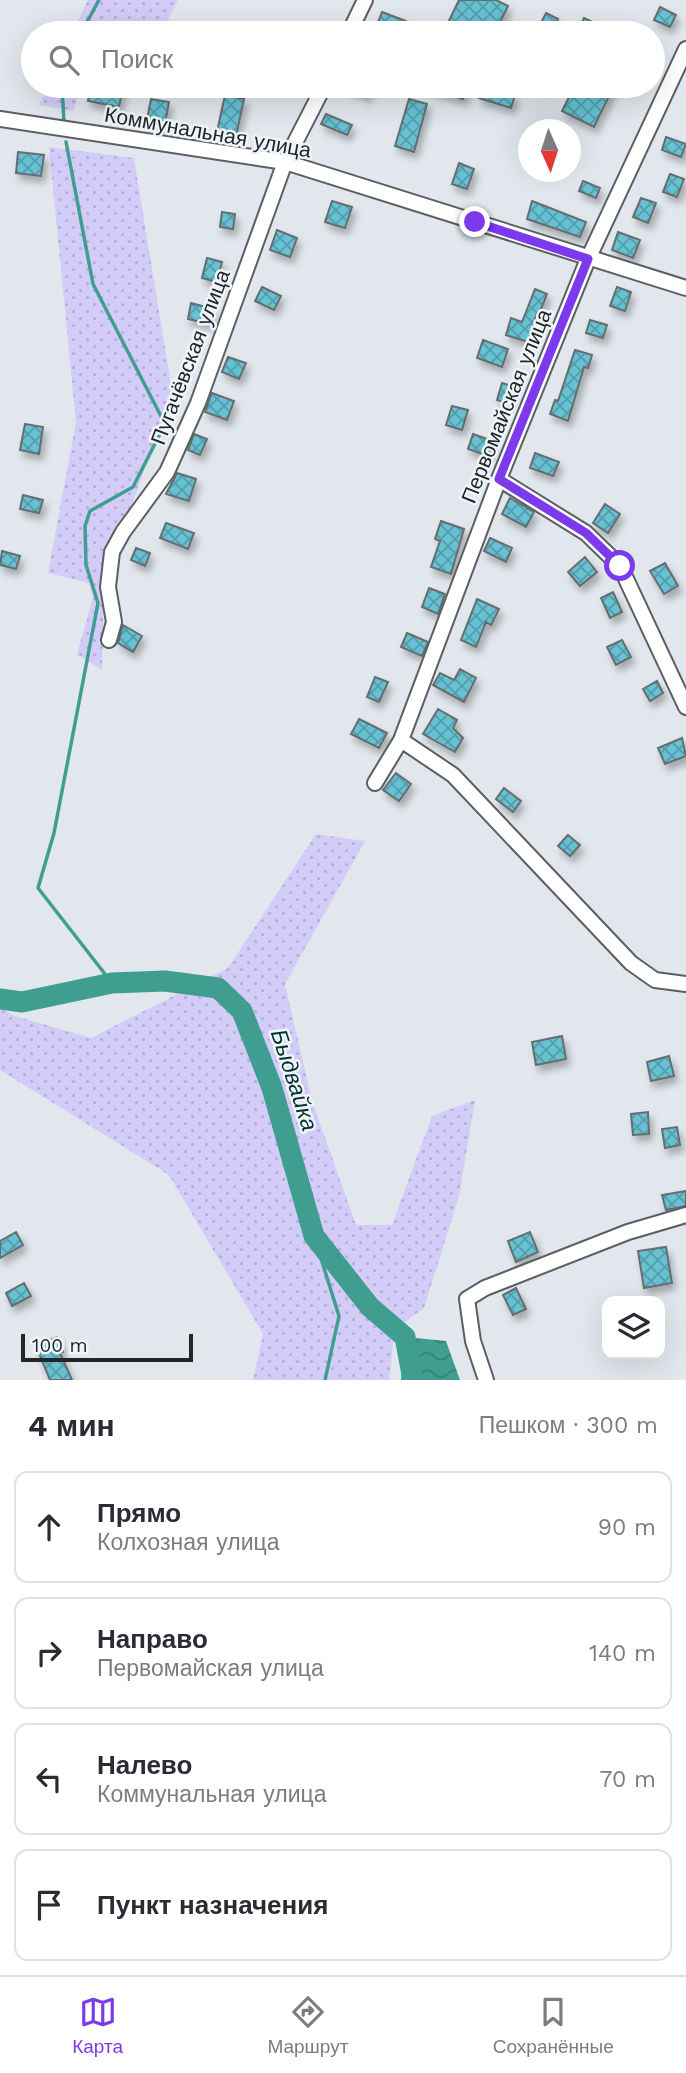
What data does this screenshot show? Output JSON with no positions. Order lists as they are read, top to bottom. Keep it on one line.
{"streets":{"street":["Коммунальная улица","Пугачёвская улица","Первомайская улица"]},"crossings":[["Коммунальная улица","Пугачёвская улица"],["Коммунальная улица","Первомайская улица"]],"water":["Быдвайка"],"scale_bar":"100 m","north":"bottom","page":{"search":"Поиск","scale":"100 m","heading":["4 мин","Пешком · 300 m"],"list":[["Прямо","Колхозная улица","90 m"],["Направо","Первомайская улица","140 m"],["Налево","Коммунальная улица","70 m"],"Пункт назначения"],"nav":["Карта","Маршрут","Сохранённые"]}}
